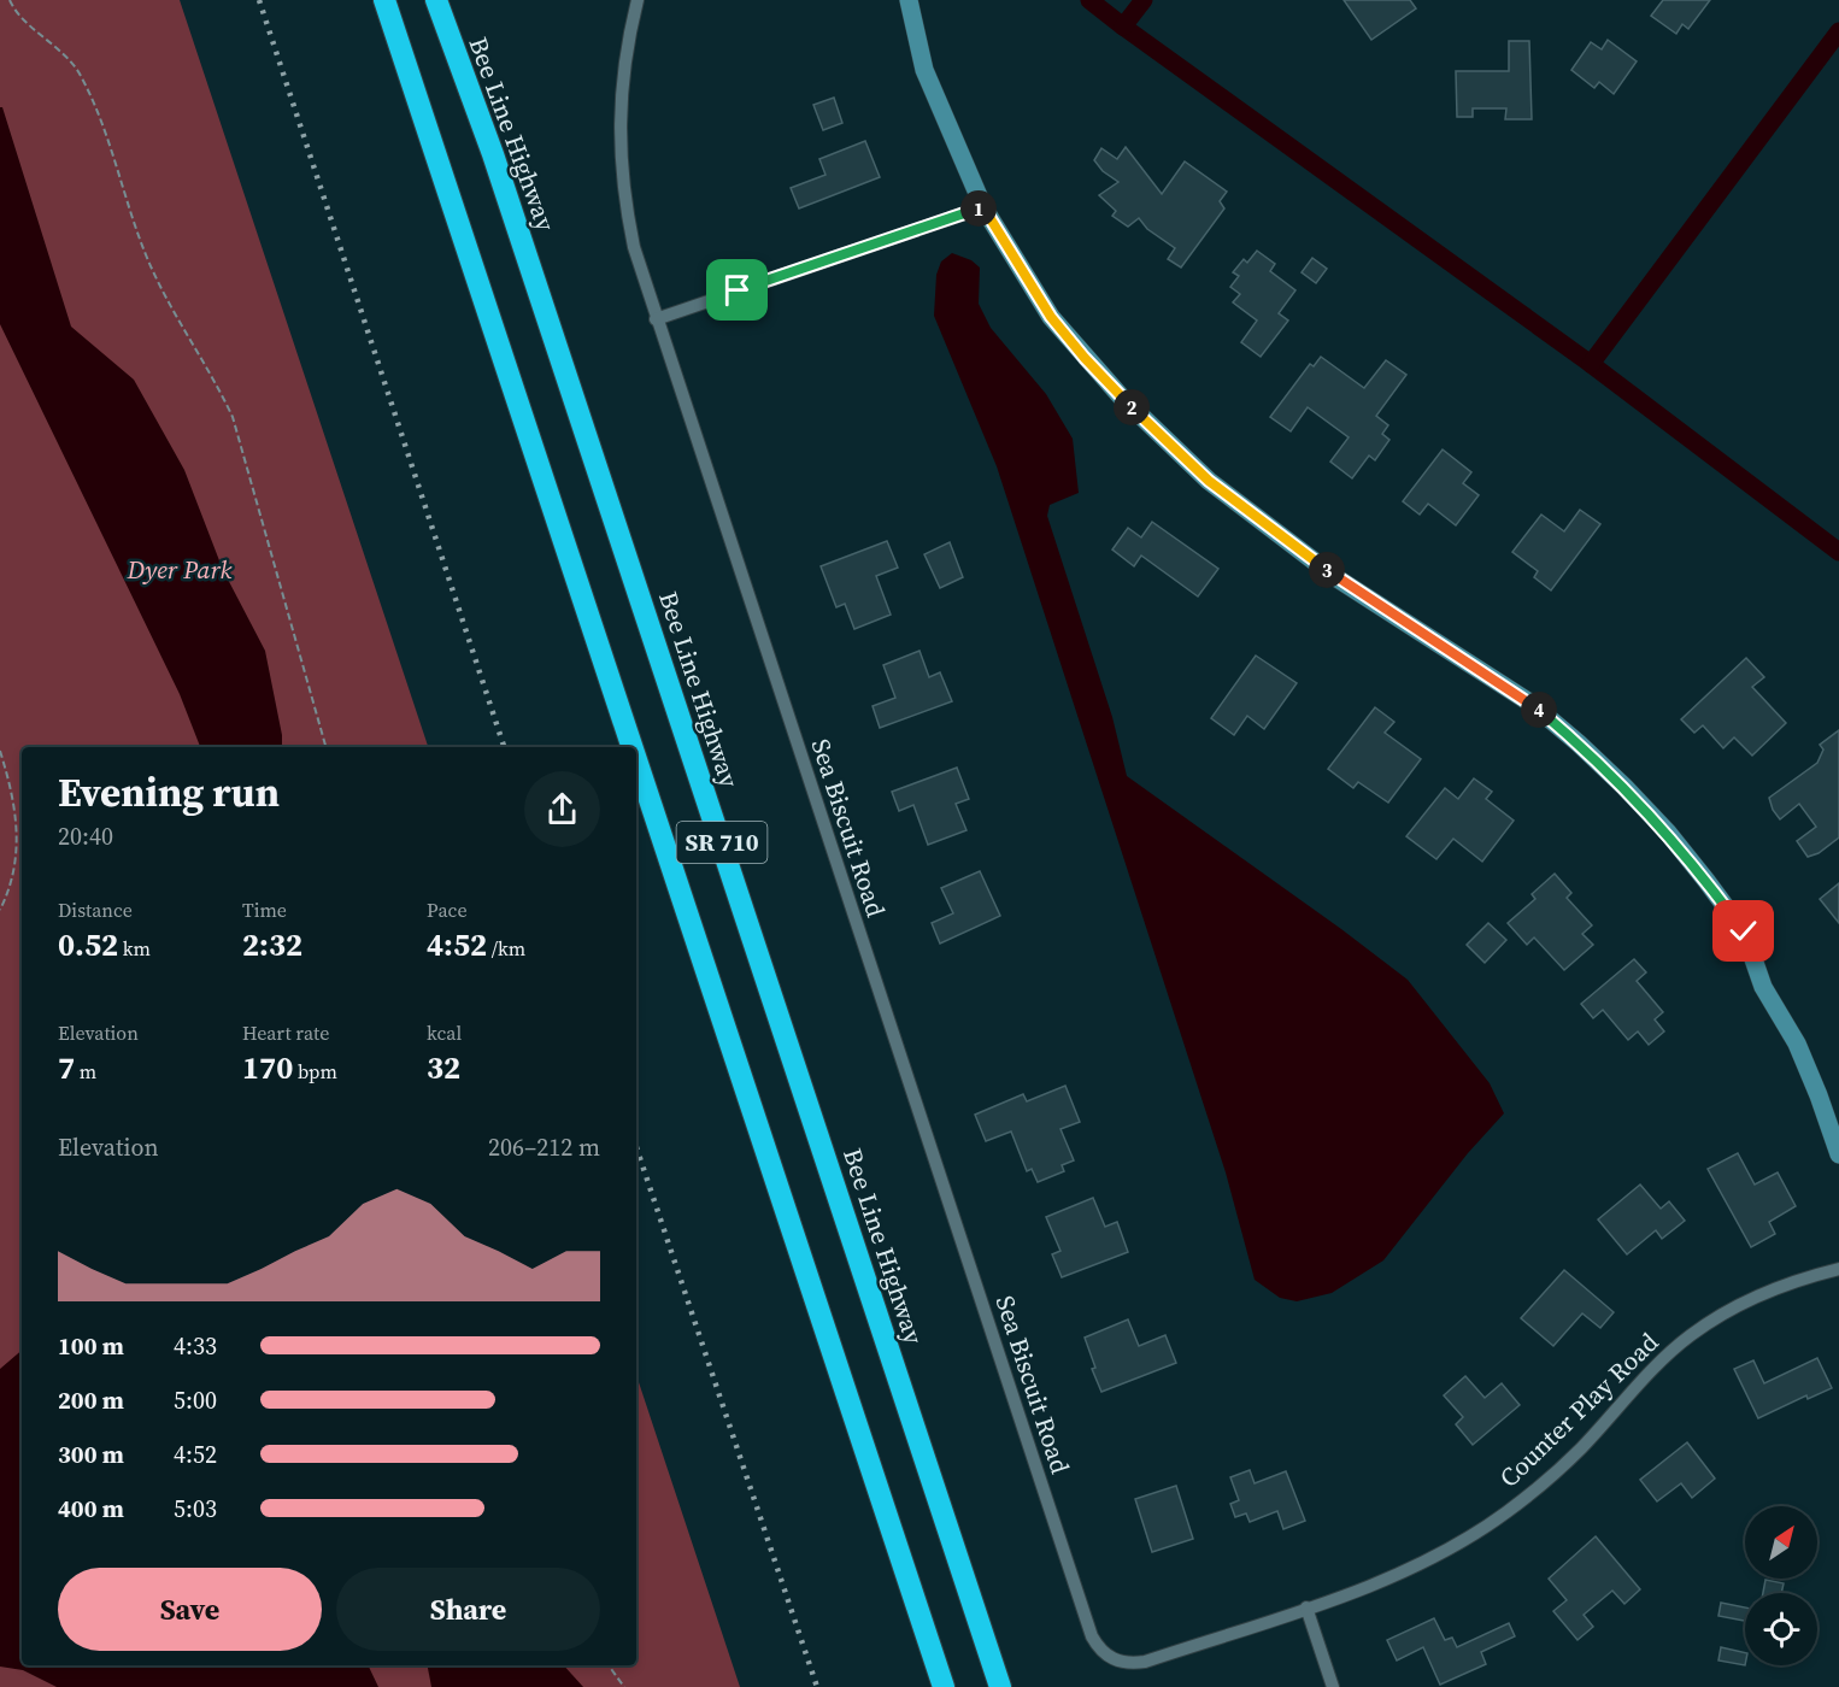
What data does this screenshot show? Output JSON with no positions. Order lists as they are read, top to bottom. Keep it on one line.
{"streets":{"highway":["Bee Line Highway","SR 710"],"street":["Sea Biscuit Road","Counter Play Road"]},"crossings":[["Sea Biscuit Road","Counter Play Road"]],"parks":["Dyer Park"],"north":"top right","page":{"pins":["1","2","3","4"],"heading":["Evening run","20:40"],"stats":[["Distance","0.52 km"],["Time","2:32"],["Pace","4:52 /km"],["Elevation","7 m"],["Heart rate","170 bpm"],["kcal","32"]],"chart":["Elevation","206–212 m"],"list":[{"name":"100 m","note":"4:33"},{"name":"200 m","note":"5:00"},{"name":"300 m","note":"4:52"},{"name":"400 m","note":"5:03"}],"buttons":["Save","Share"]}}
